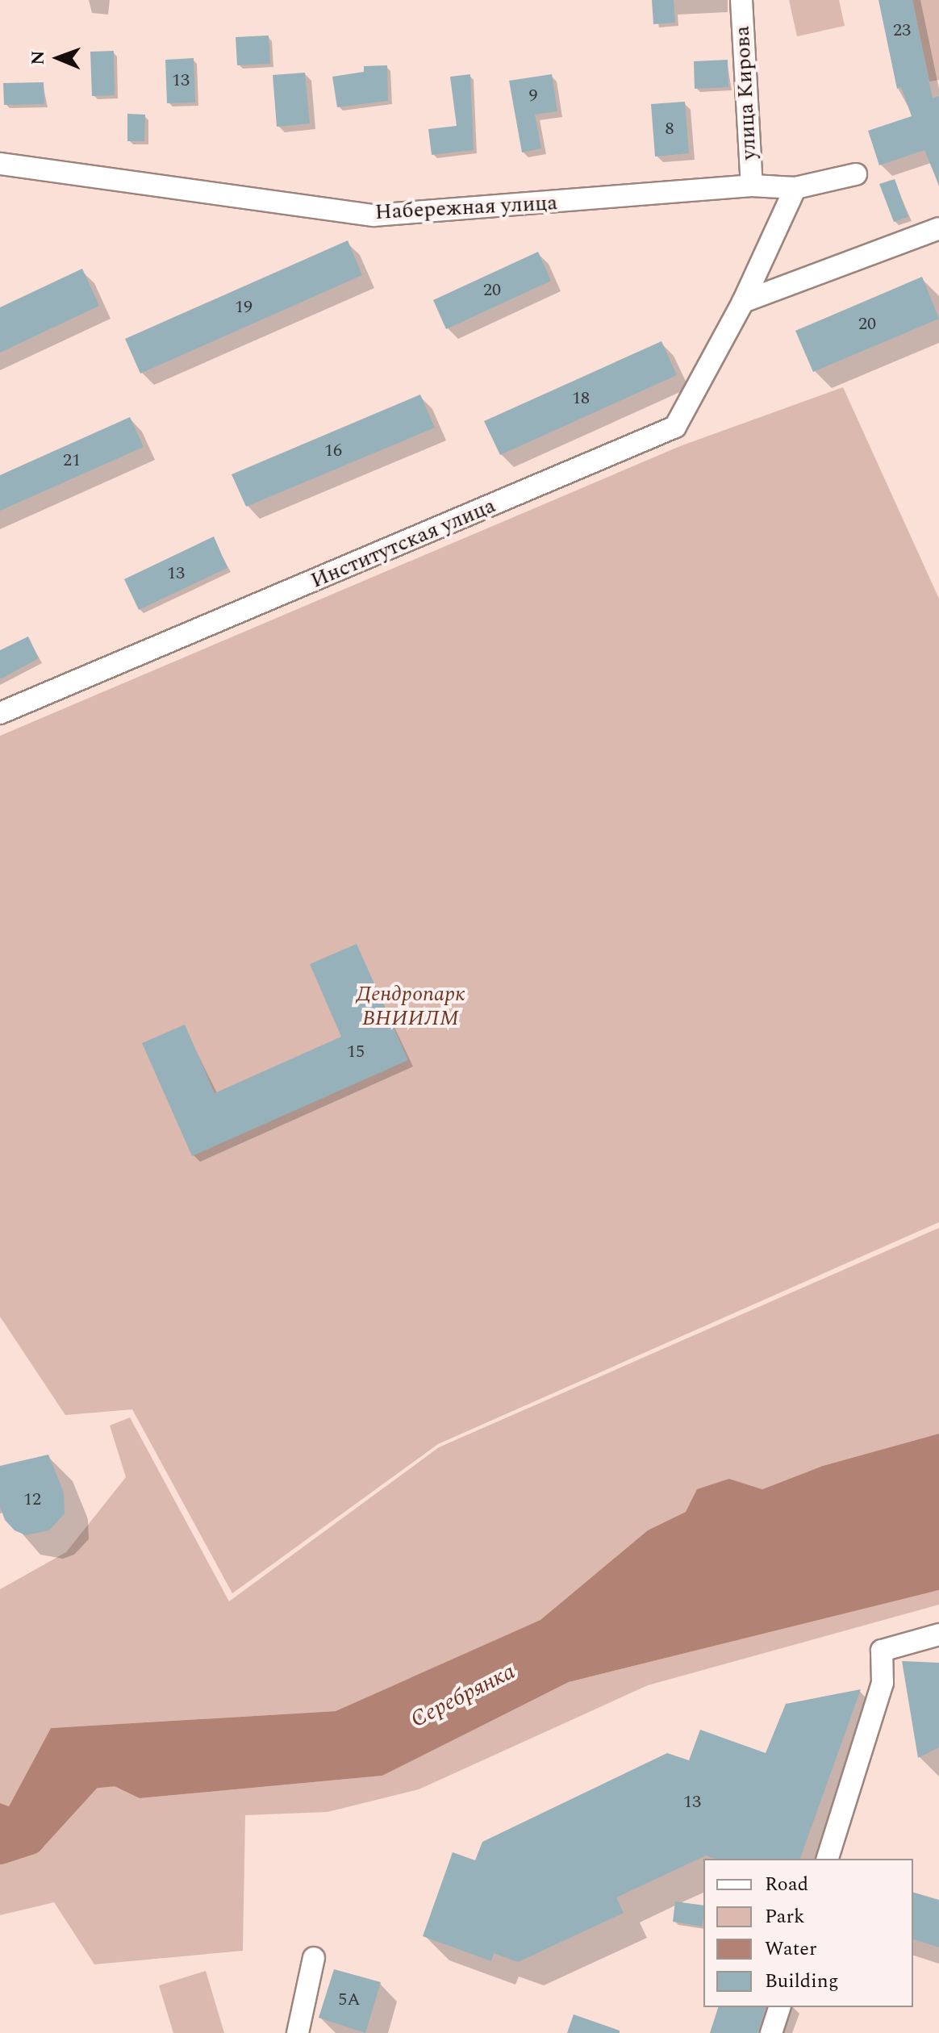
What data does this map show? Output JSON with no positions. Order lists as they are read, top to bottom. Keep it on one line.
{"streets":{"street":["улица Кирова","Набережная улица","Институтская улица"]},"crossings":[["улица Кирова","Набережная улица"],["Набережная улица","Институтская улица"]],"water":["Серебрянка"],"parks":["Дендропарк ВНИИЛМ"],"house_numbers":["23","13","9","8","20","19","20","18","16","21","13","15","12","13","5А"],"legend":["Road","Park","Water","Building"],"north":"left"}
